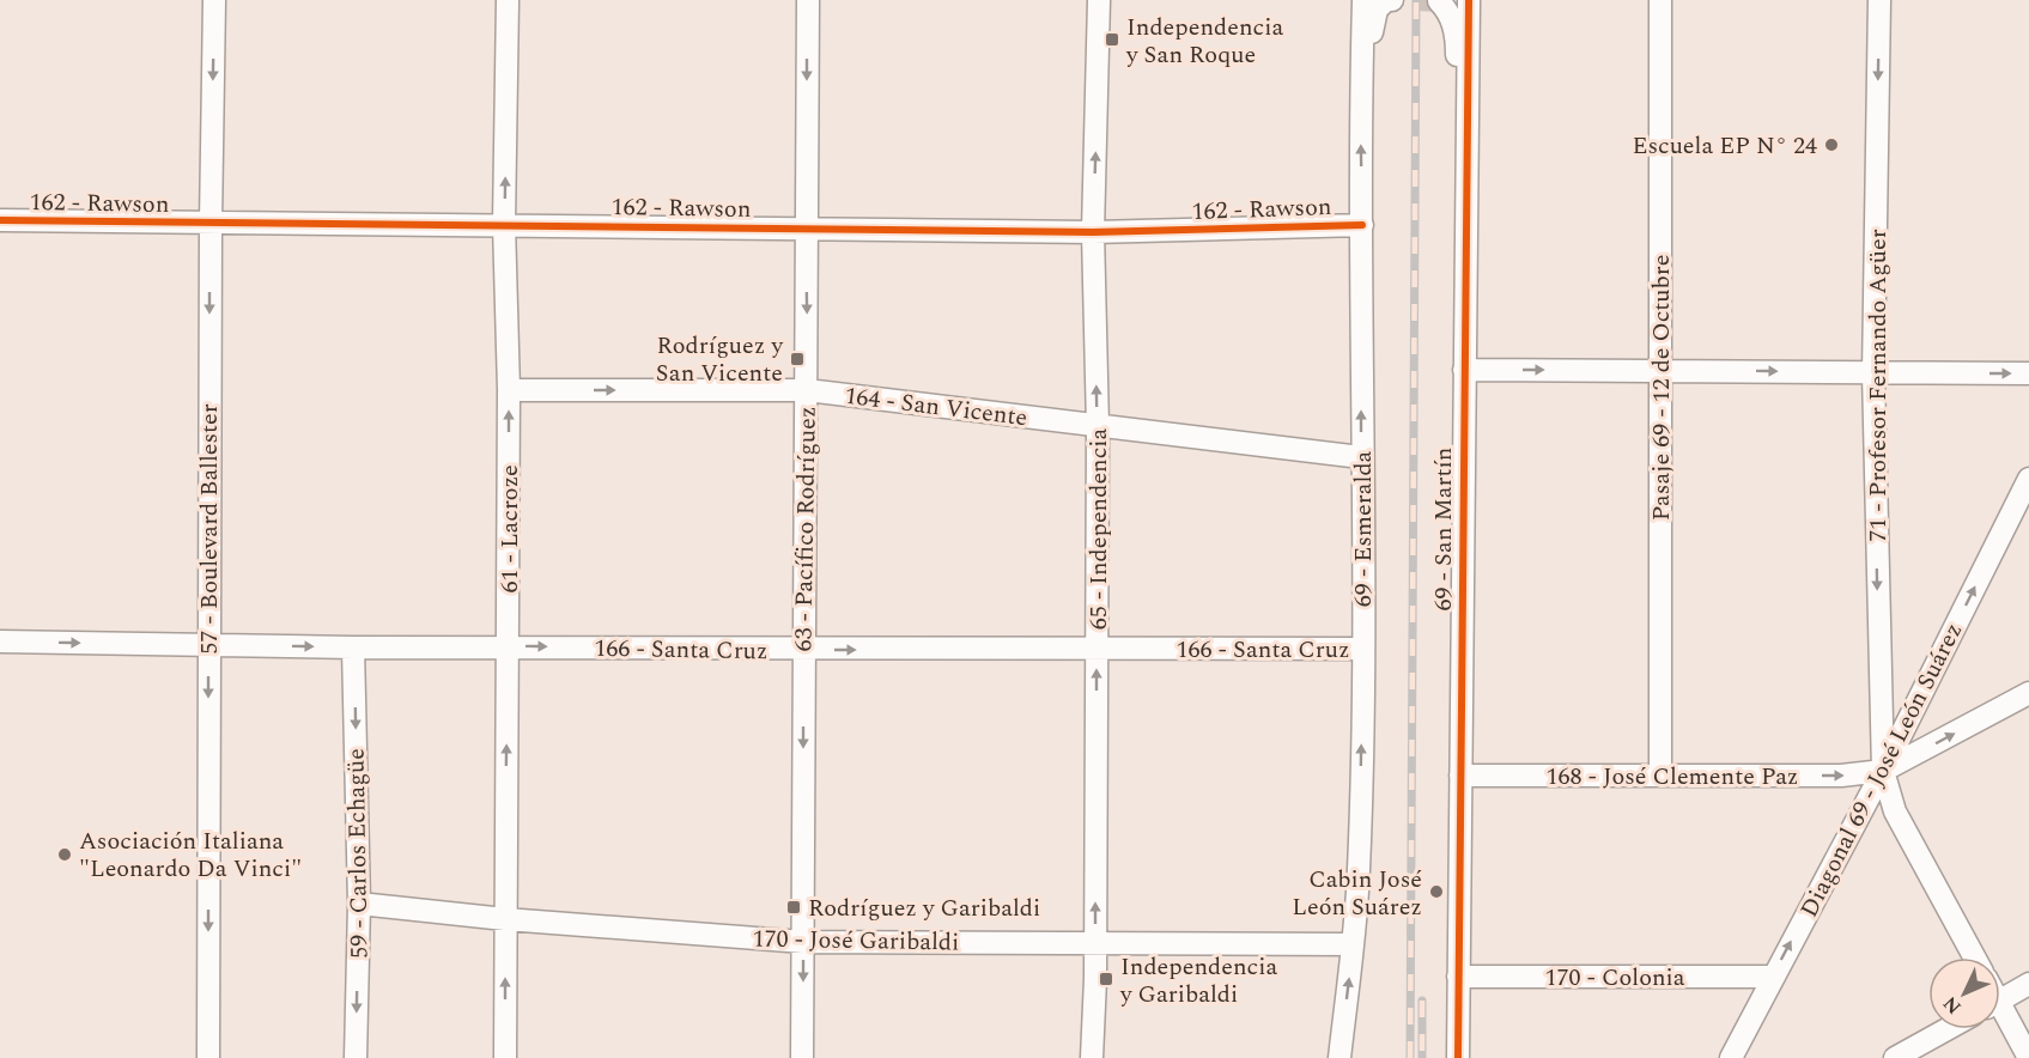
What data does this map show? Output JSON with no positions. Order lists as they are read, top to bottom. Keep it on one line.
{"streets":{"street":["162 - Rawson","71 - Profesor Fernando Agüer","Pasaje 69 - 12 de Octubre","164 - San Vicente","57 - Boulevard Ballester","61 - Lacroze","63 - Pacífico Rodríguez","65 - Independencia","69 - Esmeralda","69 - San Martín","166 - Santa Cruz","Diagonal 69 - José León Suárez","168 - José Clemente Paz","59 - Carlos Echagüe","170 - José Garibaldi","170 - Colonia"]},"crossings":[["162 - Rawson","57 - Boulevard Ballester"],["162 - Rawson","61 - Lacroze"],["162 - Rawson","63 - Pacífico Rodríguez"],["162 - Rawson","65 - Independencia"],["162 - Rawson","69 - Esmeralda"],["71 - Profesor Fernando Agüer","Diagonal 69 - José León Suárez"],["71 - Profesor Fernando Agüer","168 - José Clemente Paz"],["Pasaje 69 - 12 de Octubre","168 - José Clemente Paz"],["164 - San Vicente","61 - Lacroze"],["164 - San Vicente","63 - Pacífico Rodríguez"],["164 - San Vicente","65 - Independencia"],["164 - San Vicente","69 - Esmeralda"],["57 - Boulevard Ballester","166 - Santa Cruz"],["61 - Lacroze","166 - Santa Cruz"],["61 - Lacroze","170 - José Garibaldi"],["63 - Pacífico Rodríguez","166 - Santa Cruz"],["63 - Pacífico Rodríguez","170 - José Garibaldi"],["65 - Independencia","166 - Santa Cruz"],["65 - Independencia","170 - José Garibaldi"],["69 - Esmeralda","166 - Santa Cruz"],["69 - Esmeralda","170 - José Garibaldi"],["69 - San Martín","168 - José Clemente Paz"],["69 - San Martín","170 - Colonia"],["166 - Santa Cruz","59 - Carlos Echagüe"],["Diagonal 69 - José León Suárez","168 - José Clemente Paz"],["Diagonal 69 - José León Suárez","170 - Colonia"],["59 - Carlos Echagüe","170 - José Garibaldi"]],"one_way":["71 - Profesor Fernando Agüer","57 - Boulevard Ballester","61 - Lacroze","63 - Pacífico Rodríguez","65 - Independencia","69 - Esmeralda","166 - Santa Cruz","Diagonal 69 - José León Suárez","168 - José Clemente Paz","59 - Carlos Echagüe"],"places":{"transit":["Independencia y San Roque","Rodríguez y San Vicente","Rodríguez y Garibaldi","Independencia y Garibaldi"],"other":["Escuela EP N° 24","Asociación Italiana \"Leonardo Da Vinci\"","Cabin José León Suárez"]},"north":"bottom left"}
